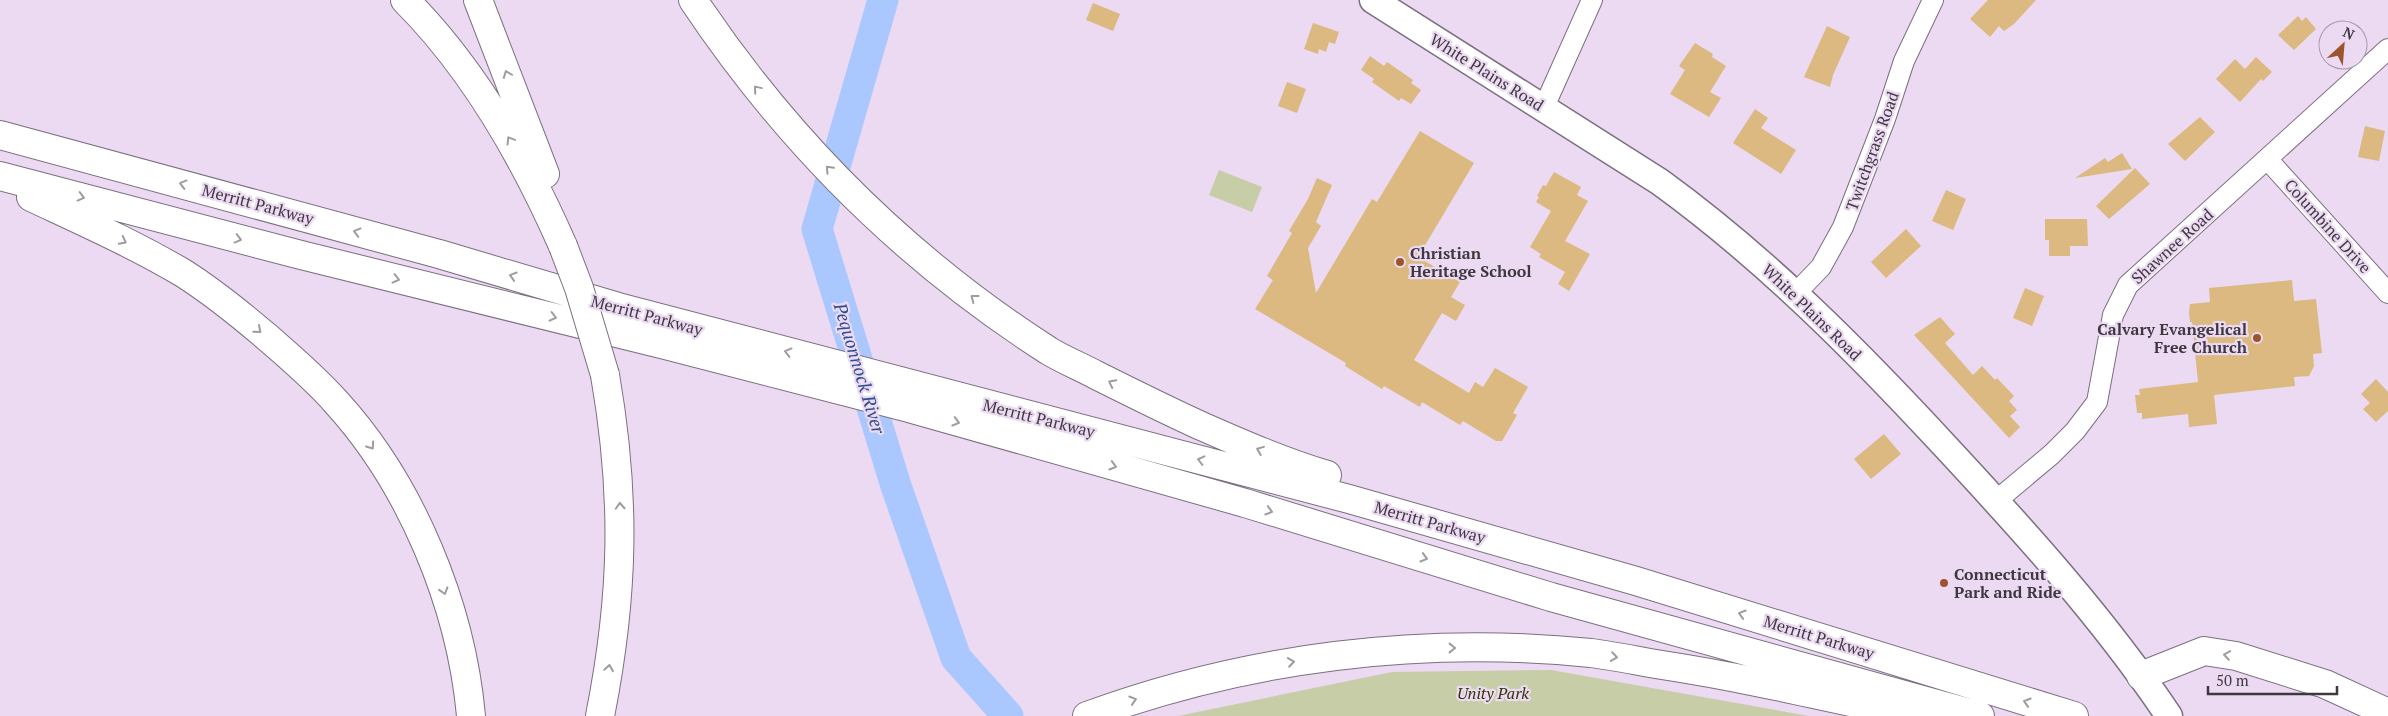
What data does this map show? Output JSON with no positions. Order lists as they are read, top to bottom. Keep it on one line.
{"streets":{"highway":["Merritt Parkway"],"main road":["White Plains Road"],"street":["Twitchgrass Road","Columbine Drive","Shawnee Road"]},"crossings":[["White Plains Road","Twitchgrass Road"],["White Plains Road","Shawnee Road"],["Columbine Drive","Shawnee Road"]],"water":["Pequonnock River"],"parks":["Unity Park"],"places":["Christian Heritage School","Calvary Evangelical Free Church","Connecticut Park and Ride"],"scale_bar":"50 m","north":"top right"}
